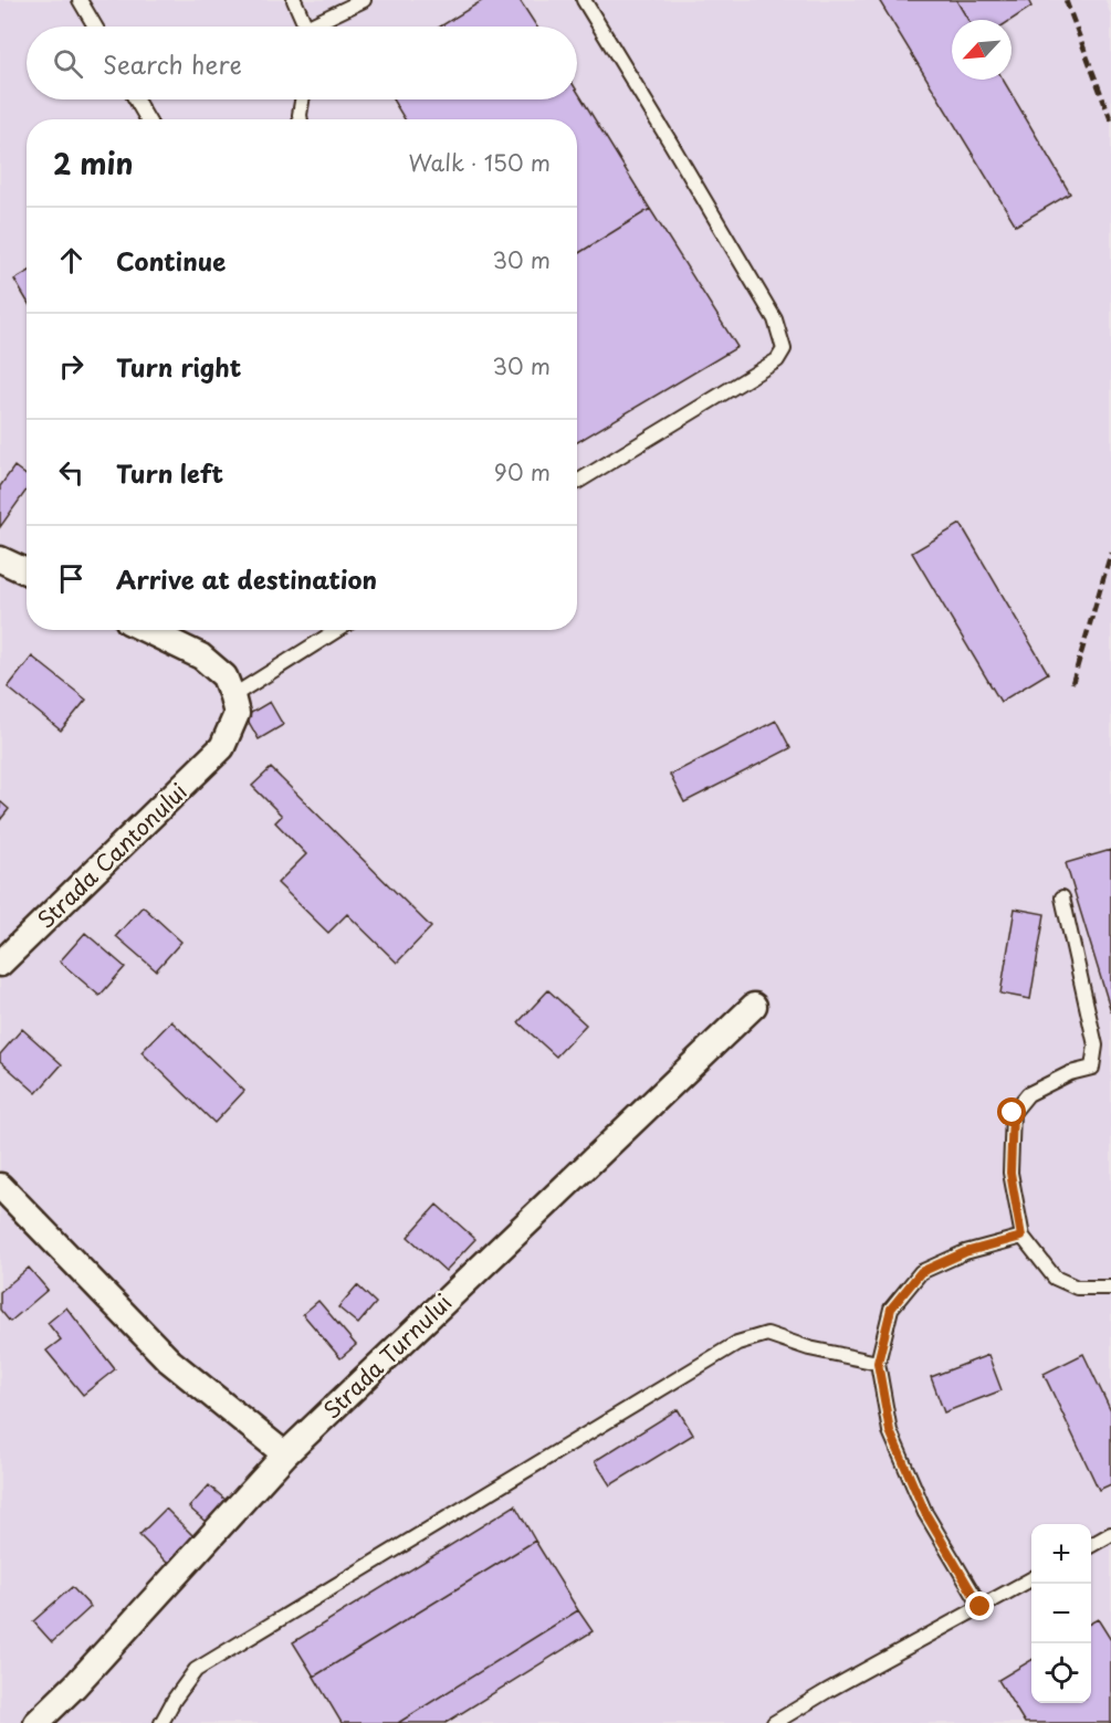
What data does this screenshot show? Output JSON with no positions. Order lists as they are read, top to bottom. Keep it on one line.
{"streets":{"street":["Strada Cantonului","Strada Turnului"]},"north":"bottom left","page":{"search":"Search here","heading":["2 min","Walk · 150 m"],"list":[["Continue","30 m"],["Turn right","30 m"],["Turn left","90 m"],"Arrive at destination"],"map_buttons":["+","−"]}}
